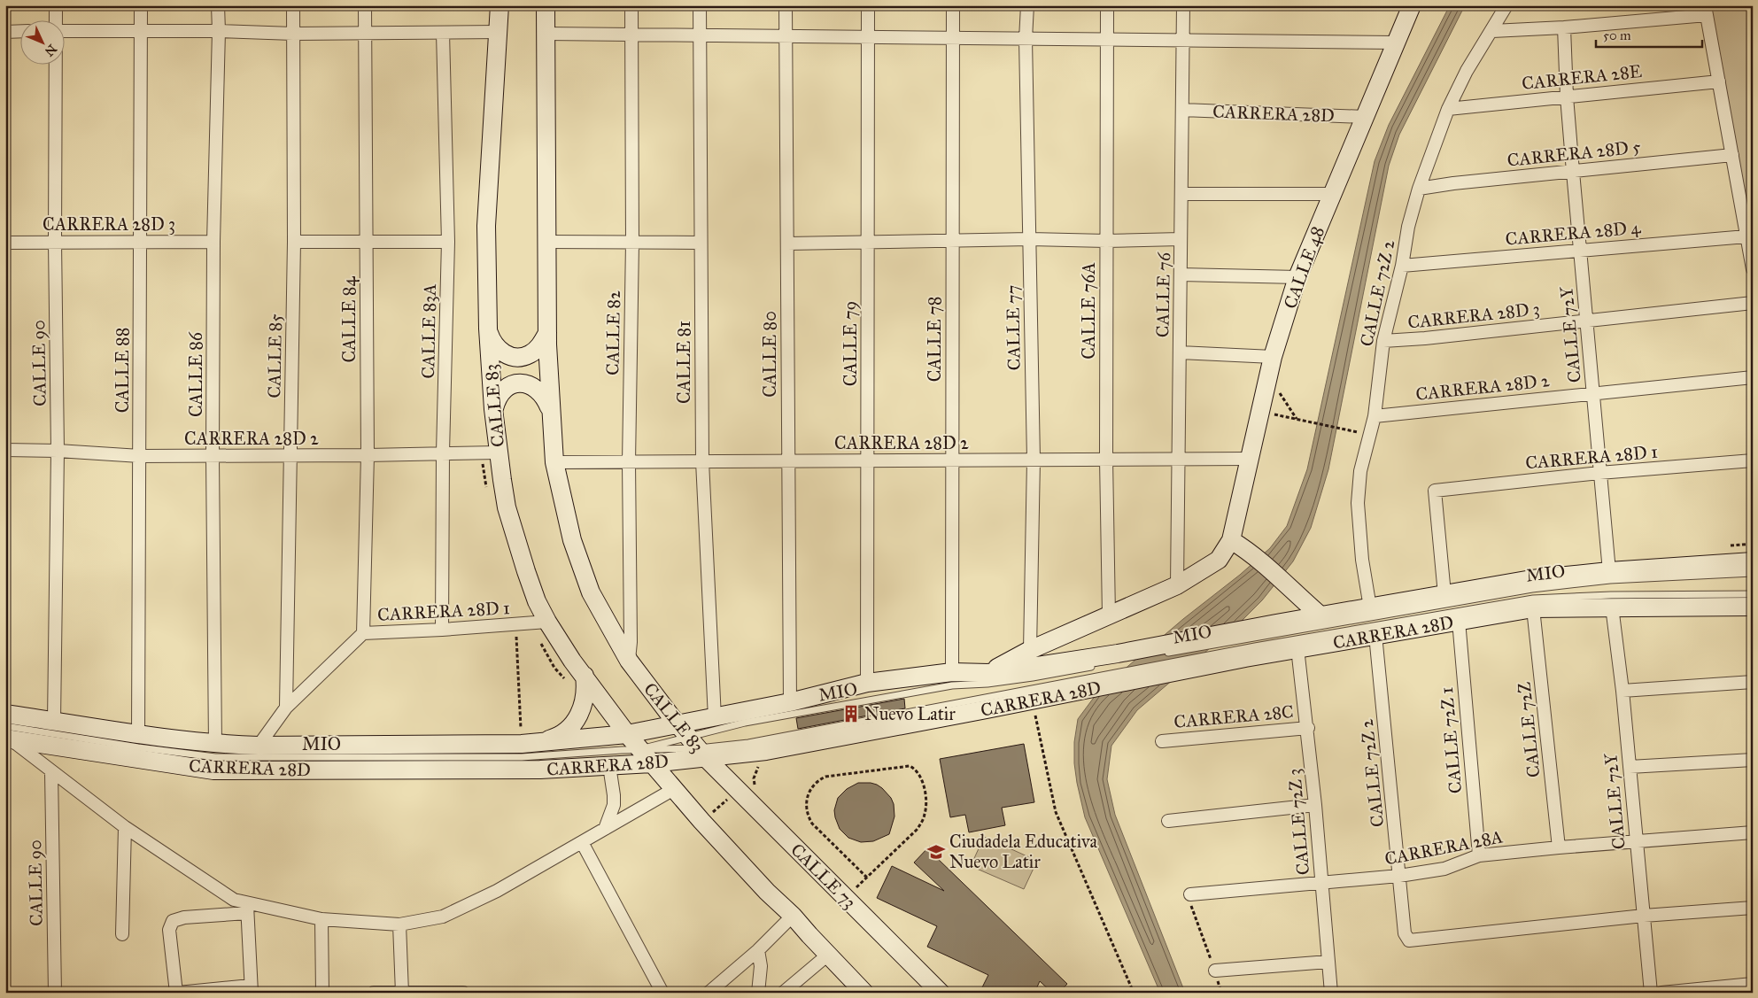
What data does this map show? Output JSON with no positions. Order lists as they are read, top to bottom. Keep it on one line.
{"streets":{"street":["CARRERA 28E","CARRERA 28D","CARRERA 28D 5","CARRERA 28D 3","CARRERA 28D 4","CALLE 48","CALLE 72Z 2","CALLE 76","CALLE 76A","CALLE 84","CALLE 77","CALLE 83A","CALLE 82","CALLE 72Y","CALLE 78","CALLE 79","CALLE 80","CALLE 85","CALLE 81","CALLE 90","CALLE 88","CALLE 86","CARRERA 28D 2","CALLE 83","CARRERA 28D 1","CARRERA 28C","CALLE 72Z","CALLE 72Z 1","CALLE 72Z 3","CARRERA 28A","CALLE 73"],"lane":["MIO"]},"crossings":[["CARRERA 28E","CALLE 72Z 2"],["CARRERA 28E","CALLE 72Y"],["CARRERA 28D","CALLE 48"],["CARRERA 28D","CALLE 72Z 2"],["CARRERA 28D","CALLE 76"],["CARRERA 28D","CALLE 76A"],["CARRERA 28D","CALLE 77"],["CARRERA 28D","CALLE 72Y"],["CARRERA 28D","CALLE 78"],["CARRERA 28D","CALLE 79"],["CARRERA 28D","CALLE 80"],["CARRERA 28D","CALLE 81"],["CARRERA 28D","CALLE 90"],["CARRERA 28D","CALLE 88"],["CARRERA 28D","CALLE 86"],["CARRERA 28D","CALLE 83"],["CARRERA 28D","CARRERA 28D 1"],["CARRERA 28D","MIO"],["CARRERA 28D","CALLE 72Z"],["CARRERA 28D","CALLE 72Z 1"],["CARRERA 28D","CALLE 72Z 3"],["CARRERA 28D","CALLE 73"],["CARRERA 28D 5","CALLE 72Z 2"],["CARRERA 28D 5","CALLE 72Y"],["CARRERA 28D 3","CALLE 72Z 2"],["CARRERA 28D 3","CALLE 72Y"],["CARRERA 28D 3","CALLE 90"],["CARRERA 28D 3","CALLE 88"],["CARRERA 28D 3","CALLE 86"],["CARRERA 28D 4","CALLE 72Z 2"],["CARRERA 28D 4","CALLE 72Y"],["CALLE 48","CARRERA 28D 2"],["CALLE 72Z 2","CALLE 72Y"],["CALLE 72Z 2","CARRERA 28D 2"],["CALLE 72Z 2","CARRERA 28A"],["CALLE 76","CARRERA 28D 2"],["CALLE 76A","CARRERA 28D 2"],["CALLE 84","CARRERA 28D 2"],["CALLE 84","CARRERA 28D 1"],["CALLE 77","CARRERA 28D 2"],["CALLE 83A","CARRERA 28D 2"],["CALLE 83A","CARRERA 28D 1"],["CALLE 82","CARRERA 28D 2"],["CALLE 82","CALLE 83"],["CALLE 72Y","CARRERA 28D 2"],["CALLE 72Y","CARRERA 28D 1"],["CALLE 72Y","CARRERA 28A"],["CALLE 78","CARRERA 28D 2"],["CALLE 79","CARRERA 28D 2"],["CALLE 80","CARRERA 28D 2"],["CALLE 85","CARRERA 28D 2"],["CALLE 85","CARRERA 28D 1"],["CALLE 81","CARRERA 28D 2"],["CALLE 90","CARRERA 28D 2"],["CALLE 88","CARRERA 28D 2"],["CALLE 86","CARRERA 28D 2"],["CARRERA 28D 2","CALLE 83"],["CALLE 83","CARRERA 28D 1"],["CALLE 83","MIO"],["CALLE 83","CALLE 73"],["MIO","CALLE 73"],["CARRERA 28C","CALLE 72Z 3"],["CALLE 72Z","CARRERA 28A"],["CALLE 72Z 1","CARRERA 28A"],["CALLE 72Z 3","CARRERA 28A"]],"places":{"building":["Nuevo Latir"],"school or university":["Ciudadela Educativa Nuevo Latir"]},"scale_bar":"50 m","north":"bottom right"}
